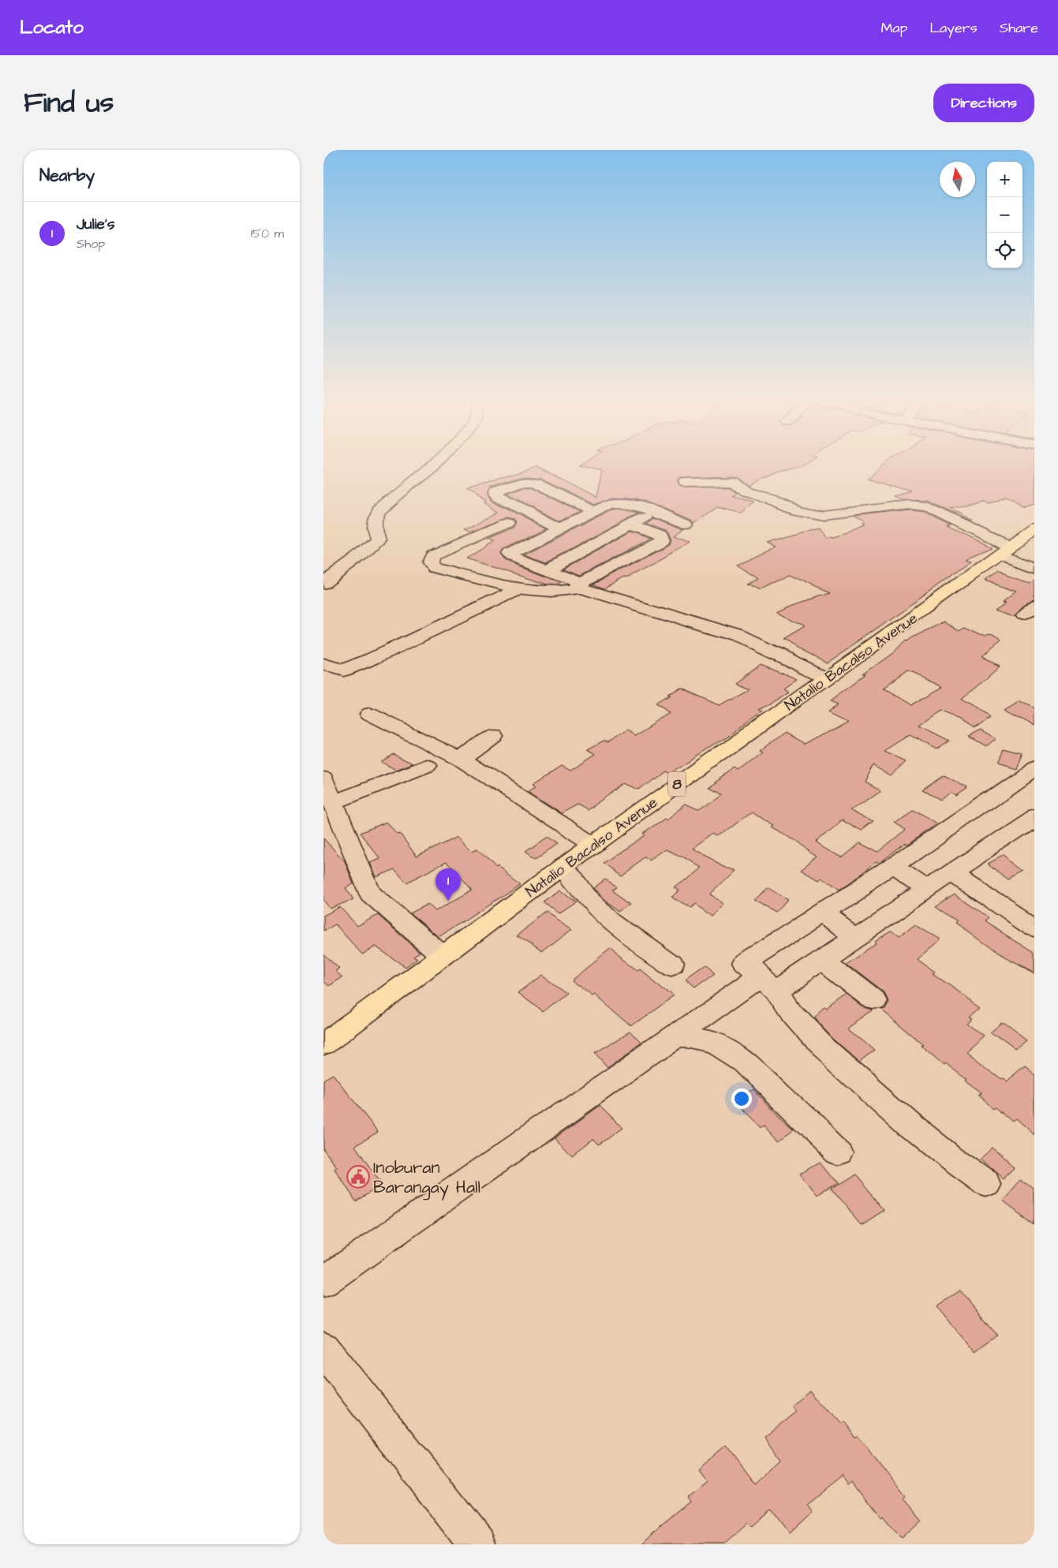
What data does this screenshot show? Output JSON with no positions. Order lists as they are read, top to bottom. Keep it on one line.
{"streets":{"highway":["Natalio Bacalso Avenue","8"]},"places":{"public building":["Inoburan Barangay Hall"]},"north":"top","page":{"header":"Locato","nav":["Map","Layers","Share"],"title":"Find us","buttons":"Directions","heading":"Nearby","map_buttons":["+","−"],"list":[{"mark":"1","name":"Julie's","note":"Shop","value":"150 m"}],"pins":"1"}}
